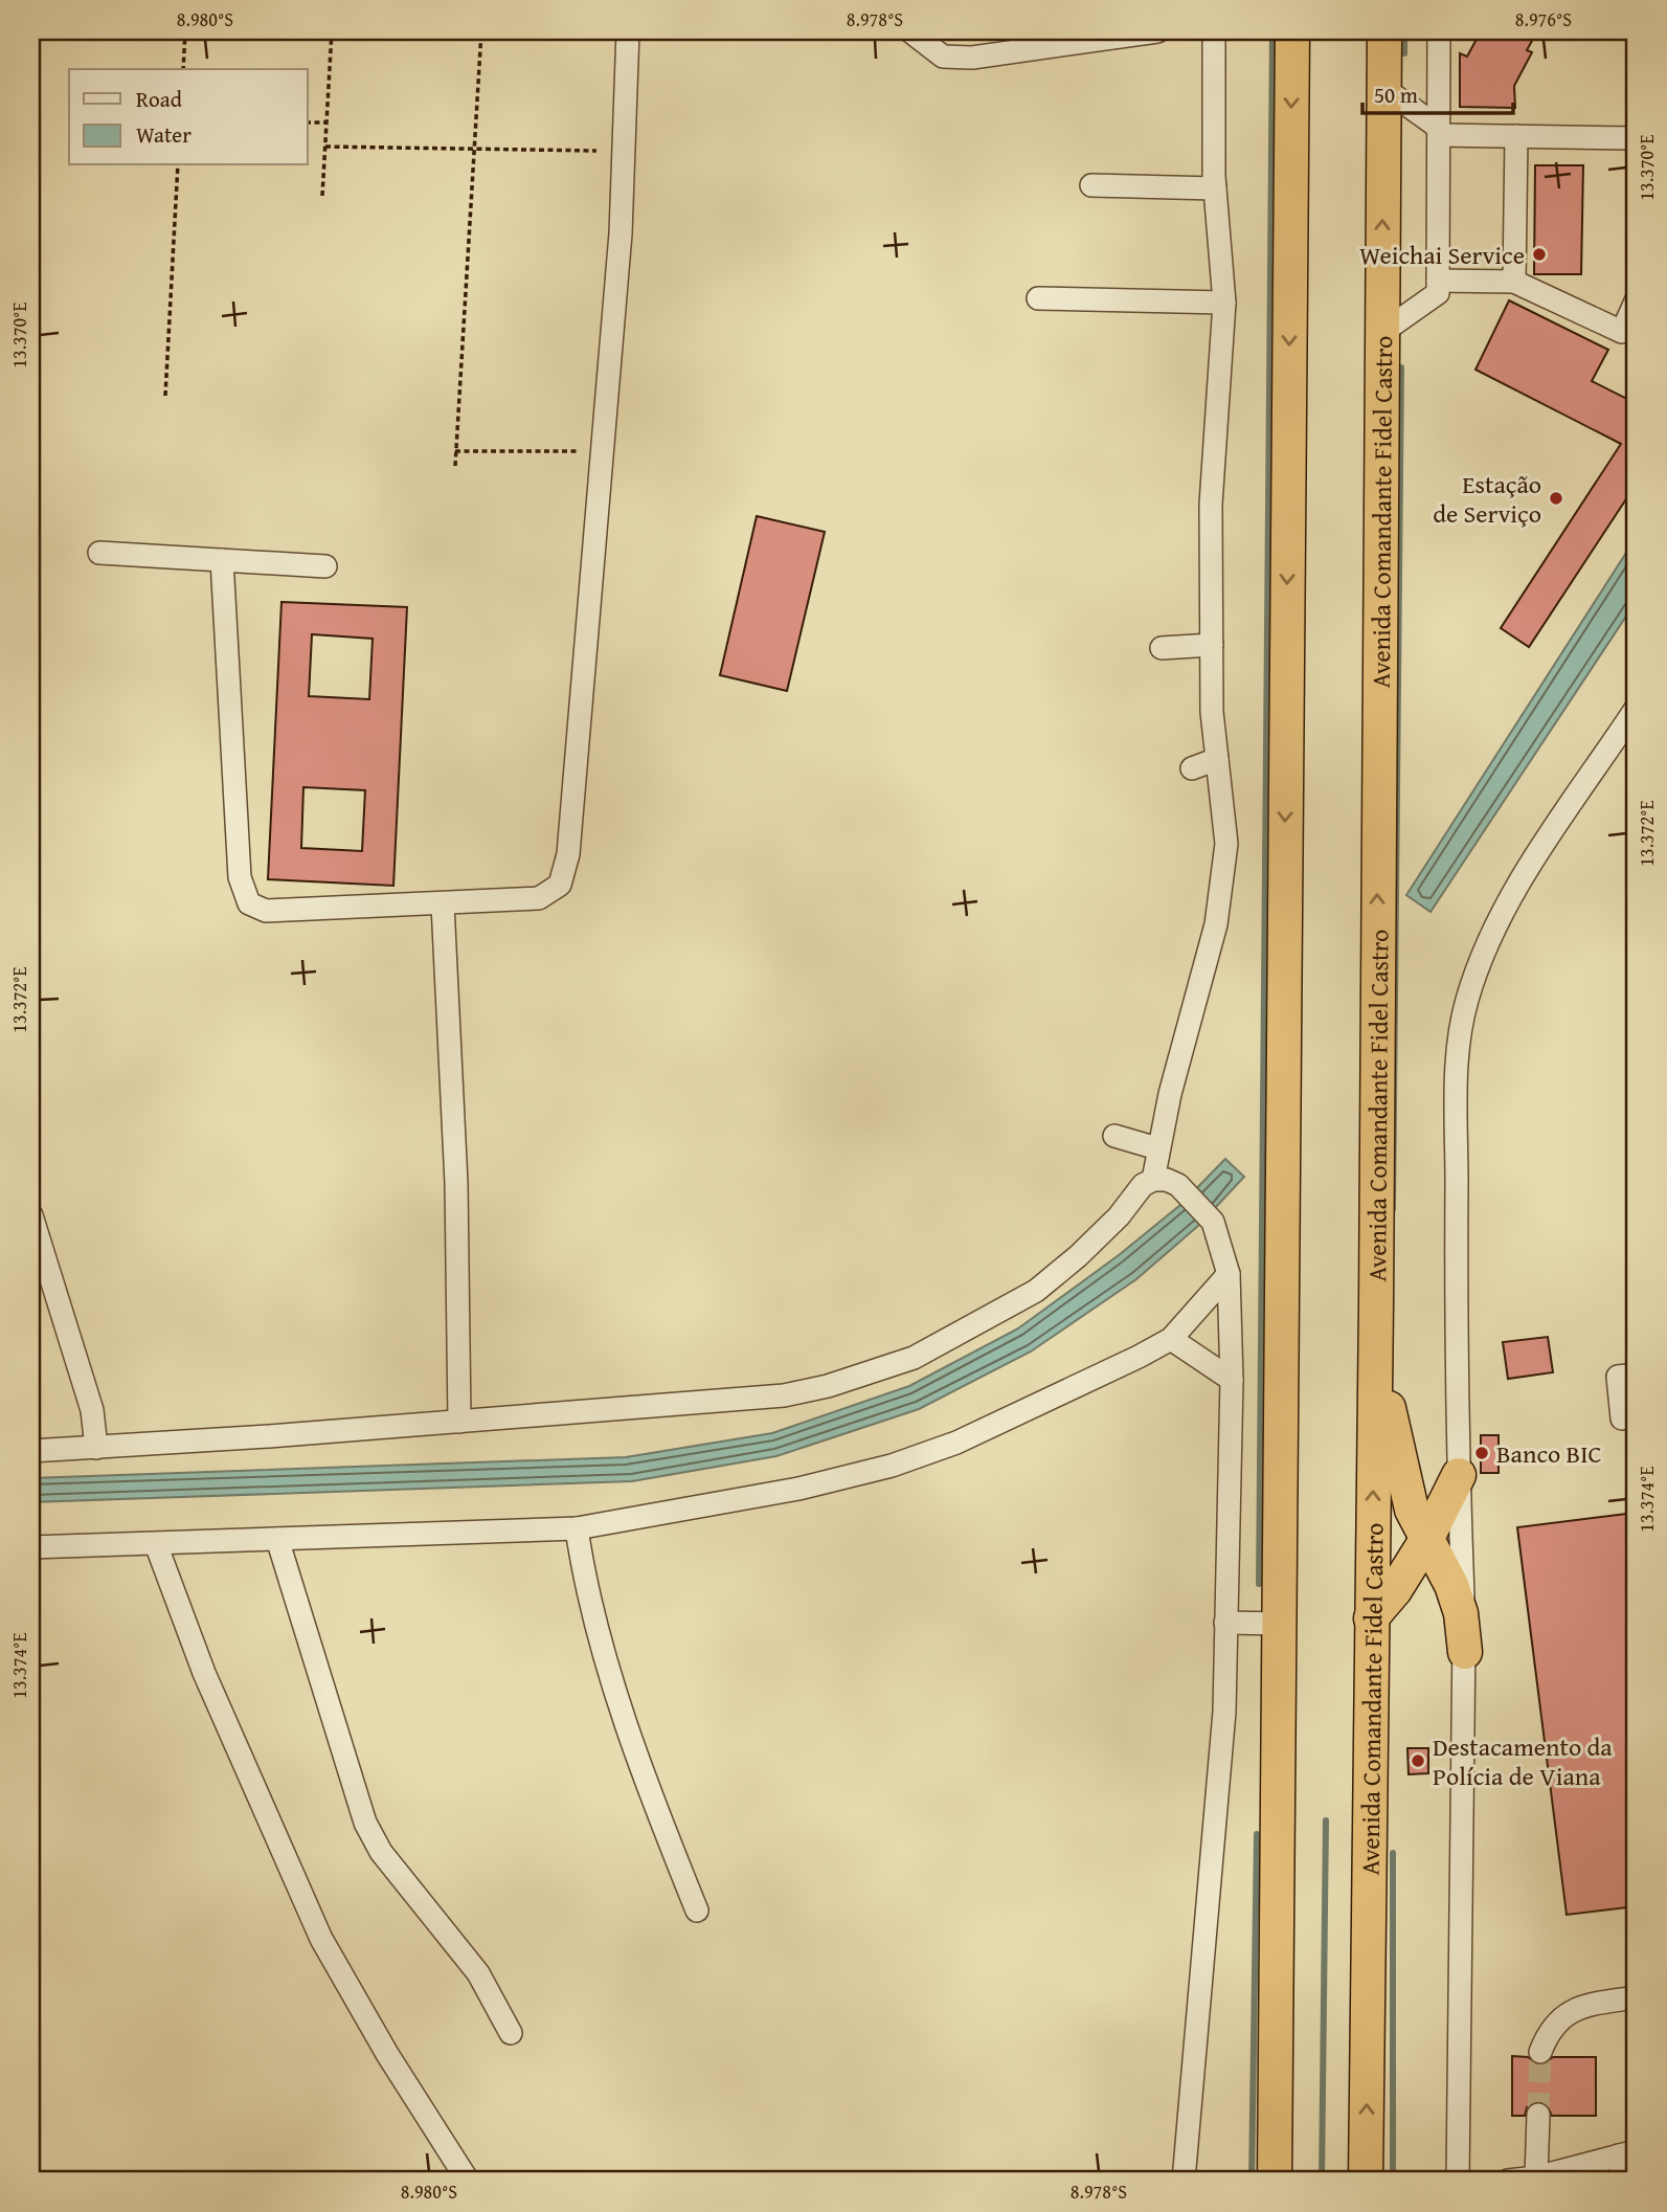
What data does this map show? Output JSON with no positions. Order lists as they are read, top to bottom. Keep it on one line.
{"streets":{"highway":["Avenida Comandante Fidel Castro"]},"places":["Weichai Service","Estação de Serviço","Banco BIC","Destacamento da Polícia de Viana"],"legend":["Road","Water"],"scale_bar":"50 m","coordinates":["8.980°S","8.978°S","8.976°S","13.370°E","13.372°E","13.374°E"]}
